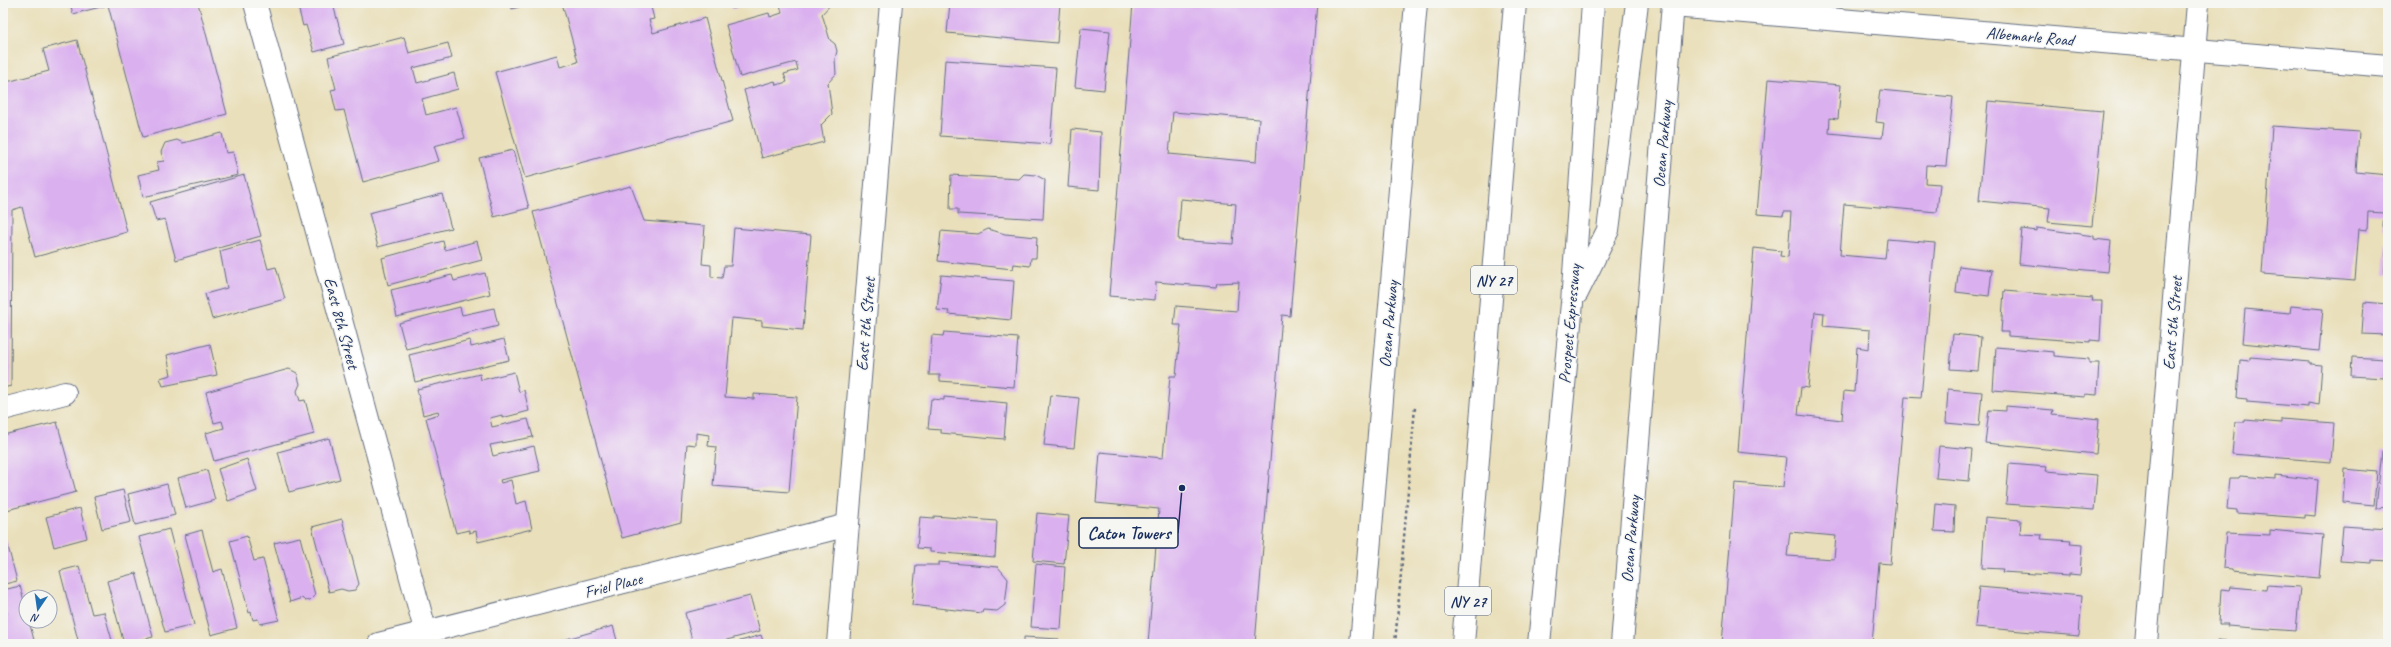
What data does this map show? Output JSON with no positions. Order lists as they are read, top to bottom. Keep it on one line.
{"streets":{"main road":["Albemarle Road","Ocean Parkway","NY 27","East 8th Street","East 5th Street","East 7th Street","Prospect Expressway","Friel Place"]},"crossings":[["Albemarle Road","Ocean Parkway"],["Albemarle Road","East 5th Street"],["East 8th Street","Friel Place"],["East 7th Street","Friel Place"]],"places":["Caton Towers"],"north":"bottom"}
